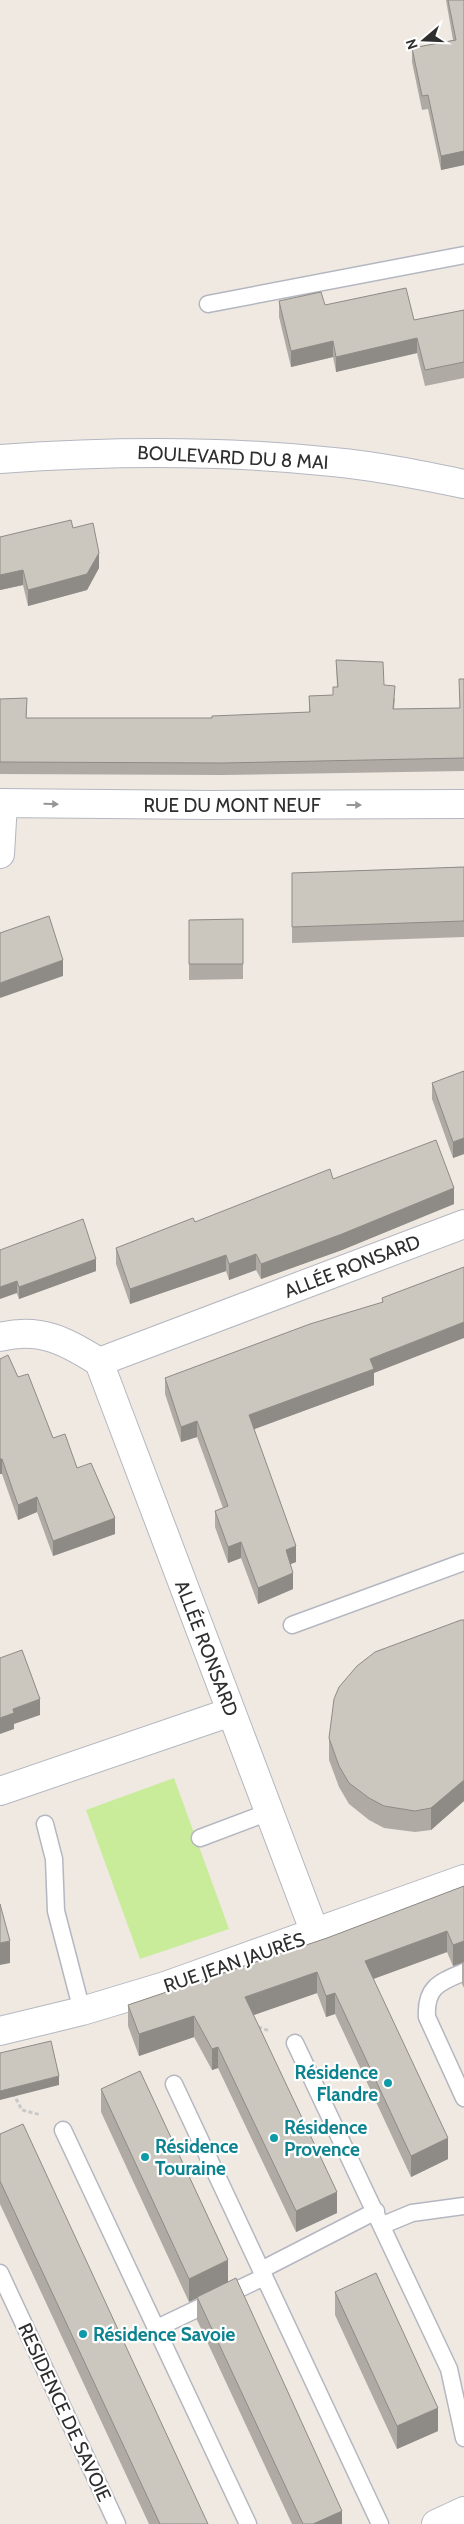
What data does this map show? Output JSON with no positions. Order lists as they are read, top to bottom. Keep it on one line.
{"streets":{"street":["BOULEVARD DU 8 MAI","RUE DU MONT NEUF","ALLÉE RONSARD","RUE JEAN JAURÈS"],"lane":["RESIDENCE DE SAVOIE"]},"crossings":[["ALLÉE RONSARD","RUE JEAN JAURÈS"]],"one_way":["RUE DU MONT NEUF"],"places":["Résidence Flandre","Résidence Provence","Résidence Touraine","Résidence Savoie"],"north":"left"}
